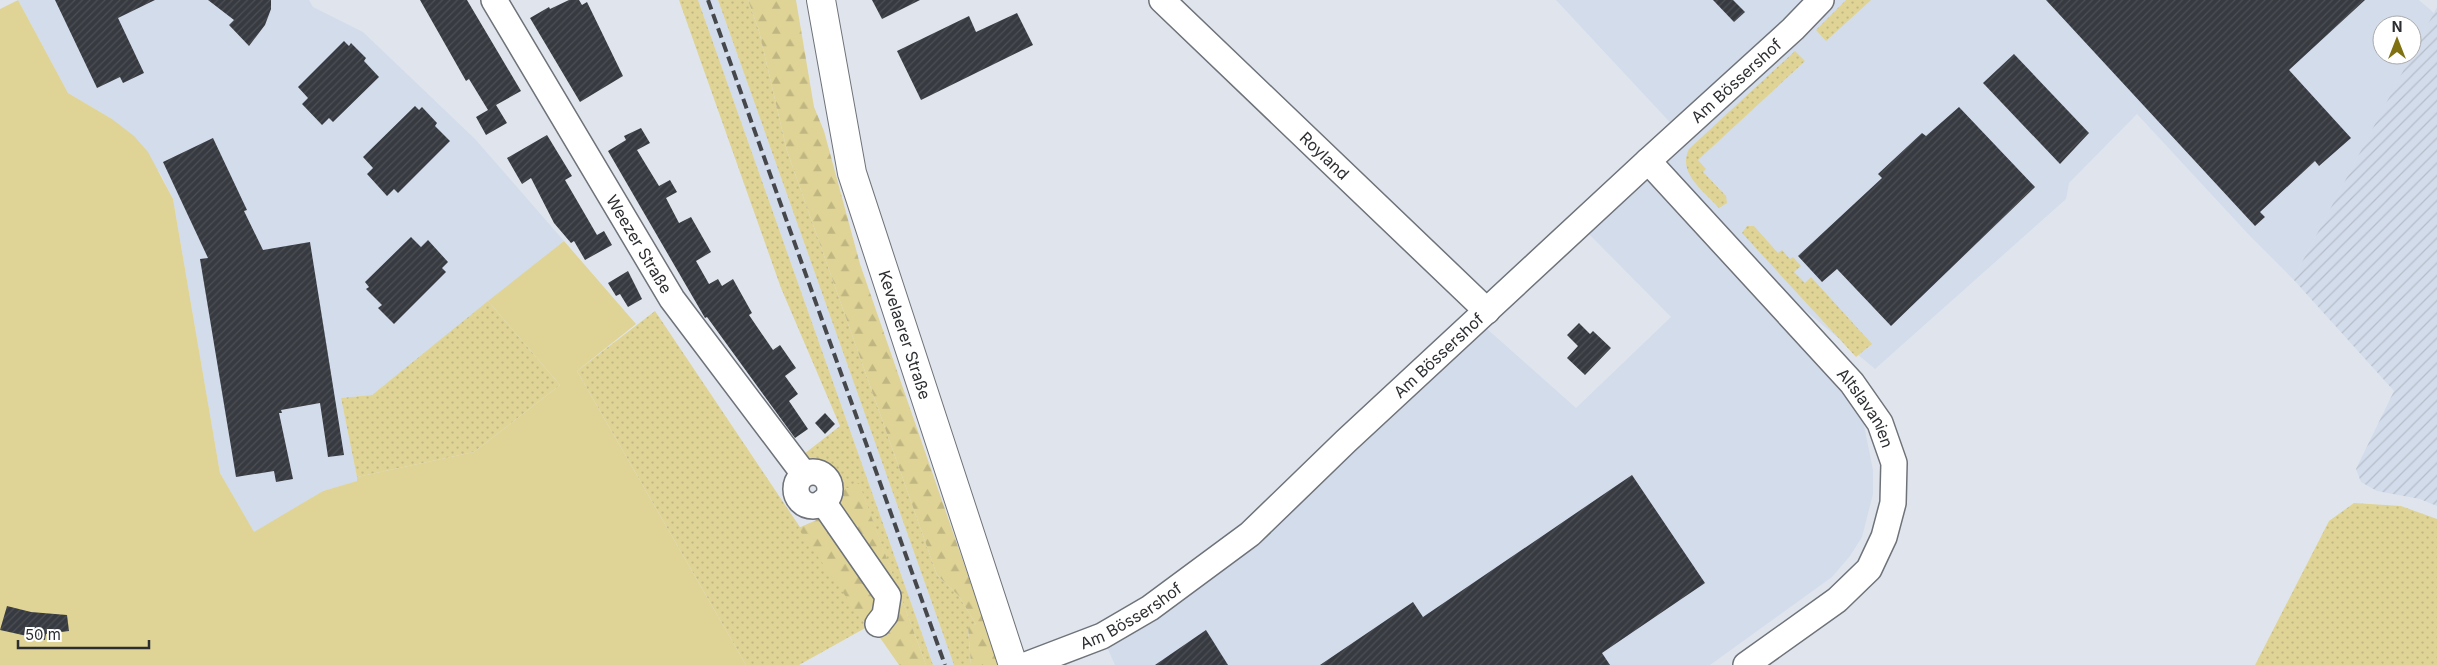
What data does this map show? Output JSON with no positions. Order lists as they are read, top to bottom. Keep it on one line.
{"streets":{"main road":["Kevelaerer Straße"],"street":["Am Bössershof","Royland","Weezer Straße","Altslavanien"]},"crossings":[["Am Bössershof","Royland"],["Am Bössershof","Altslavanien"]],"scale_bar":"50 m","north":"top"}
